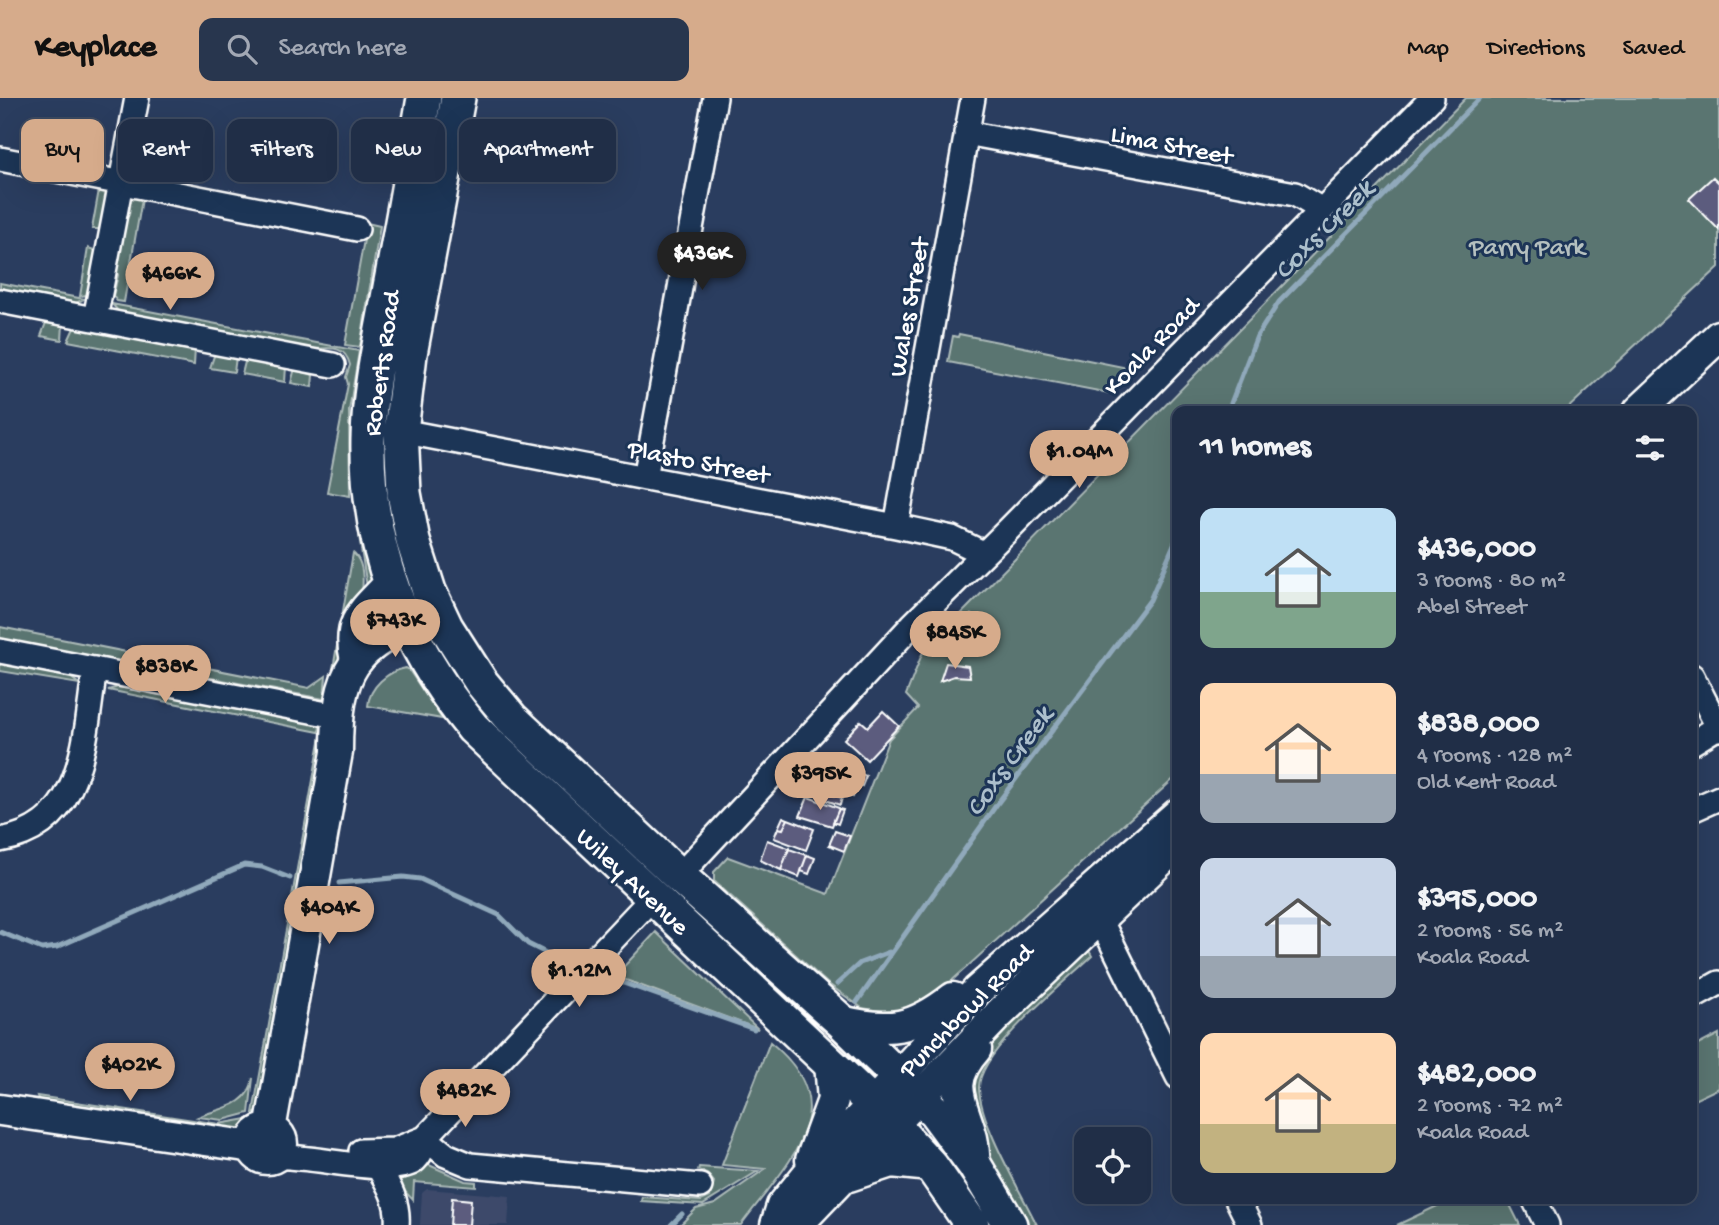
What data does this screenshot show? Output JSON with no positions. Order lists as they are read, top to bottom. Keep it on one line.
{"streets":{"highway":["Roberts Road","Wiley Avenue"],"main road":["Punchbowl Road"],"street":["Lima Street","Wales Street","Koala Road","Plasto Street"]},"crossings":[["Lima Street","Wales Street"],["Lima Street","Koala Road"],["Wales Street","Plasto Street"],["Koala Road","Plasto Street"],["Koala Road","Wiley Avenue"],["Roberts Road","Plasto Street"],["Roberts Road","Wiley Avenue"],["Wiley Avenue","Punchbowl Road"]],"water":["Coxs Creek"],"parks":["Parry Park"],"page":{"header":"Keyplace","search":"Search here","nav":["Map","Directions","Saved"],"chip":["Buy","Rent","Filters","New","Apartment"],"price":["$436K","$466K","$1.04M","$743K","$845K","$838K","$395K","$404K","$1.12M","$402K","$482K"],"heading":"11 homes","list":[{"name":"$436,000","note":"3 rooms · 80 m² · Abel Street"},{"name":"$838,000","note":"4 rooms · 128 m² · Old Kent Road"},{"name":"$395,000","note":"2 rooms · 56 m² · Koala Road"},{"name":"$482,000","note":"2 rooms · 72 m² · Koala Road"}]}}
